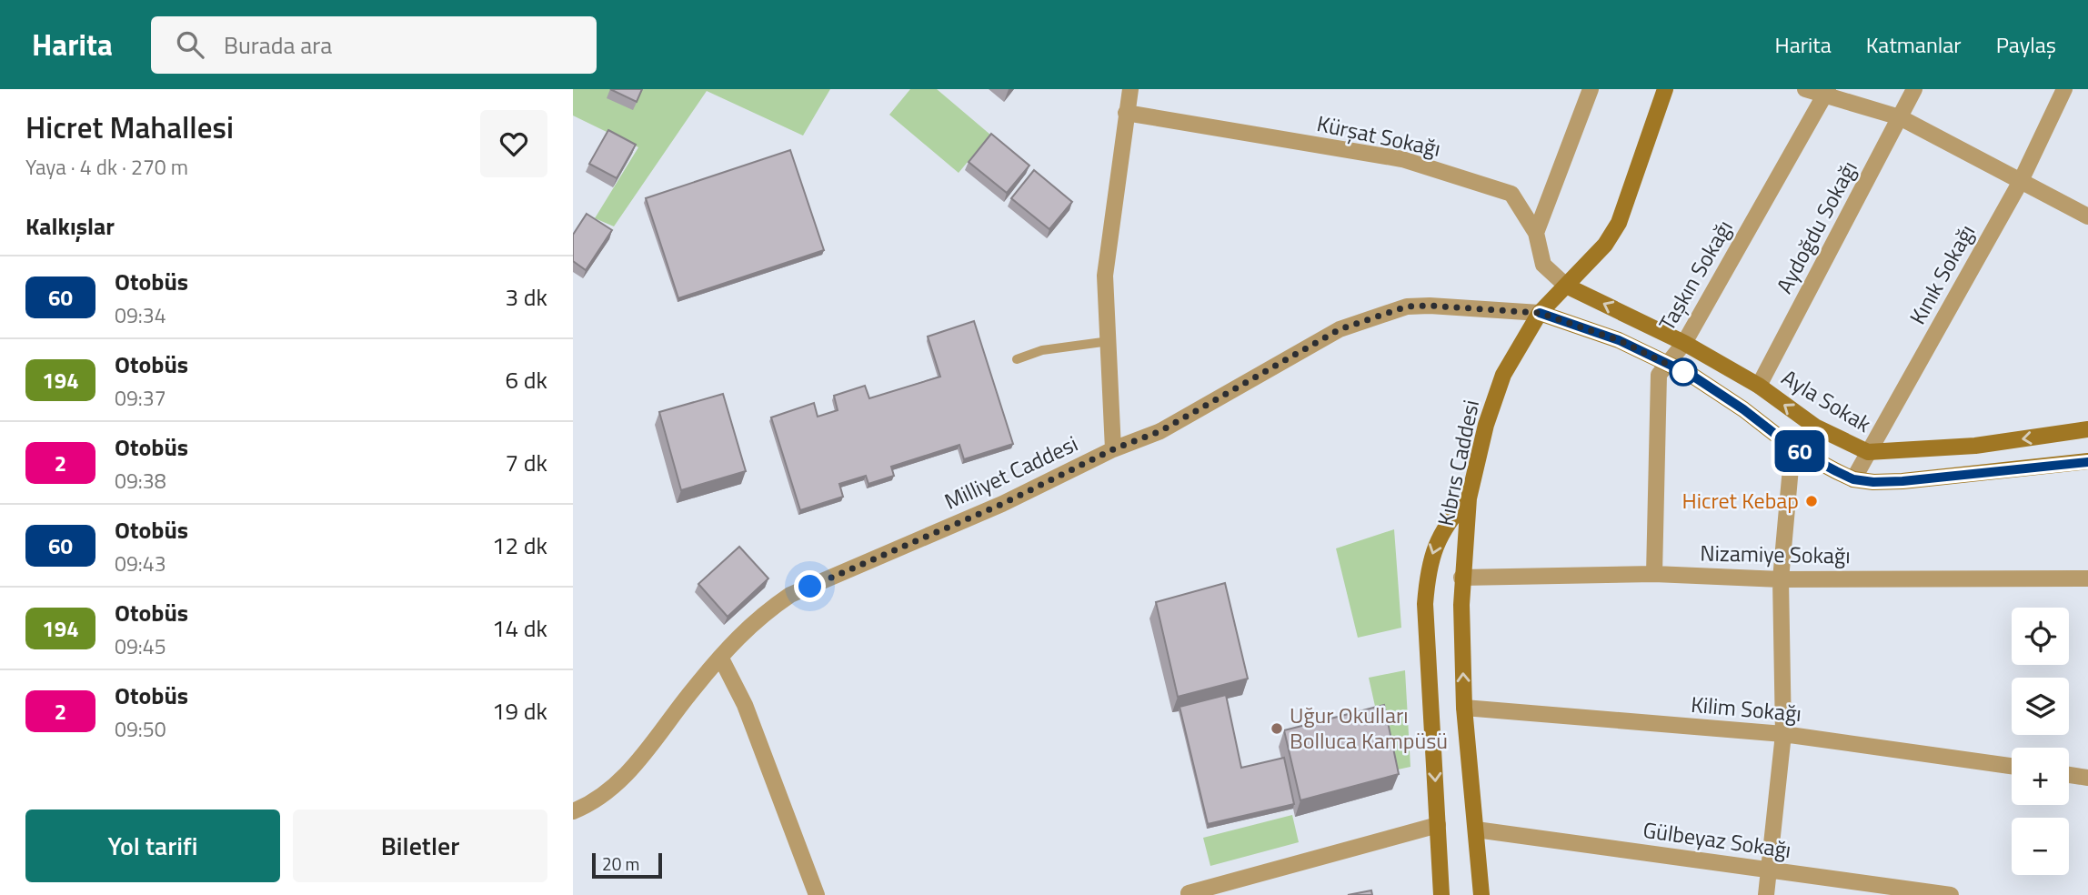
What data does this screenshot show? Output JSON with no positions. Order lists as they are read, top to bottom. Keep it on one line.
{"streets":{"main road":["Ayla Sokak","Kıbrıs Caddesi"],"street":["Kürşat Sokağı","Aydoğdu Sokağı","Kınık Sokağı","Taşkın Sokağı","Milliyet Caddesi","Nizamiye Sokağı","Kilim Sokağı","Gülbeyaz Sokağı"]},"crossings":[["Kürşat Sokağı","Ayla Sokak"],["Kürşat Sokağı","Kıbrıs Caddesi"],["Aydoğdu Sokağı","Ayla Sokak"],["Kınık Sokağı","Ayla Sokak"],["Taşkın Sokağı","Ayla Sokak"],["Taşkın Sokağı","Nizamiye Sokağı"],["Ayla Sokak","Kıbrıs Caddesi"],["Kıbrıs Caddesi","Milliyet Caddesi"],["Kıbrıs Caddesi","Nizamiye Sokağı"],["Kıbrıs Caddesi","Kilim Sokağı"],["Kıbrıs Caddesi","Gülbeyaz Sokağı"]],"places":["Hicret Kebap","Uğur Okulları Bolluca Kampüsü"],"lines":["bus line 60"],"scale_bar":"20 m","page":{"header":"Harita","search":"Burada ara","nav":["Harita","Katmanlar","Paylaş"],"heading":[["Hicret Mahallesi","Yaya · 4 dk · 270 m"],"Kalkışlar"],"on_map":"60","list":[{"mark":"60","name":"Otobüs","note":"09:34","value":"3 dk"},{"mark":"194","name":"Otobüs","note":"09:37","value":"6 dk"},{"mark":"2","name":"Otobüs","note":"09:38","value":"7 dk"},{"mark":"60","name":"Otobüs","note":"09:43","value":"12 dk"},{"mark":"194","name":"Otobüs","note":"09:45","value":"14 dk"},{"mark":"2","name":"Otobüs","note":"09:50","value":"19 dk"}],"map_buttons":["+","−"],"buttons":["Yol tarifi","Biletler"],"scale":"20 m"}}
